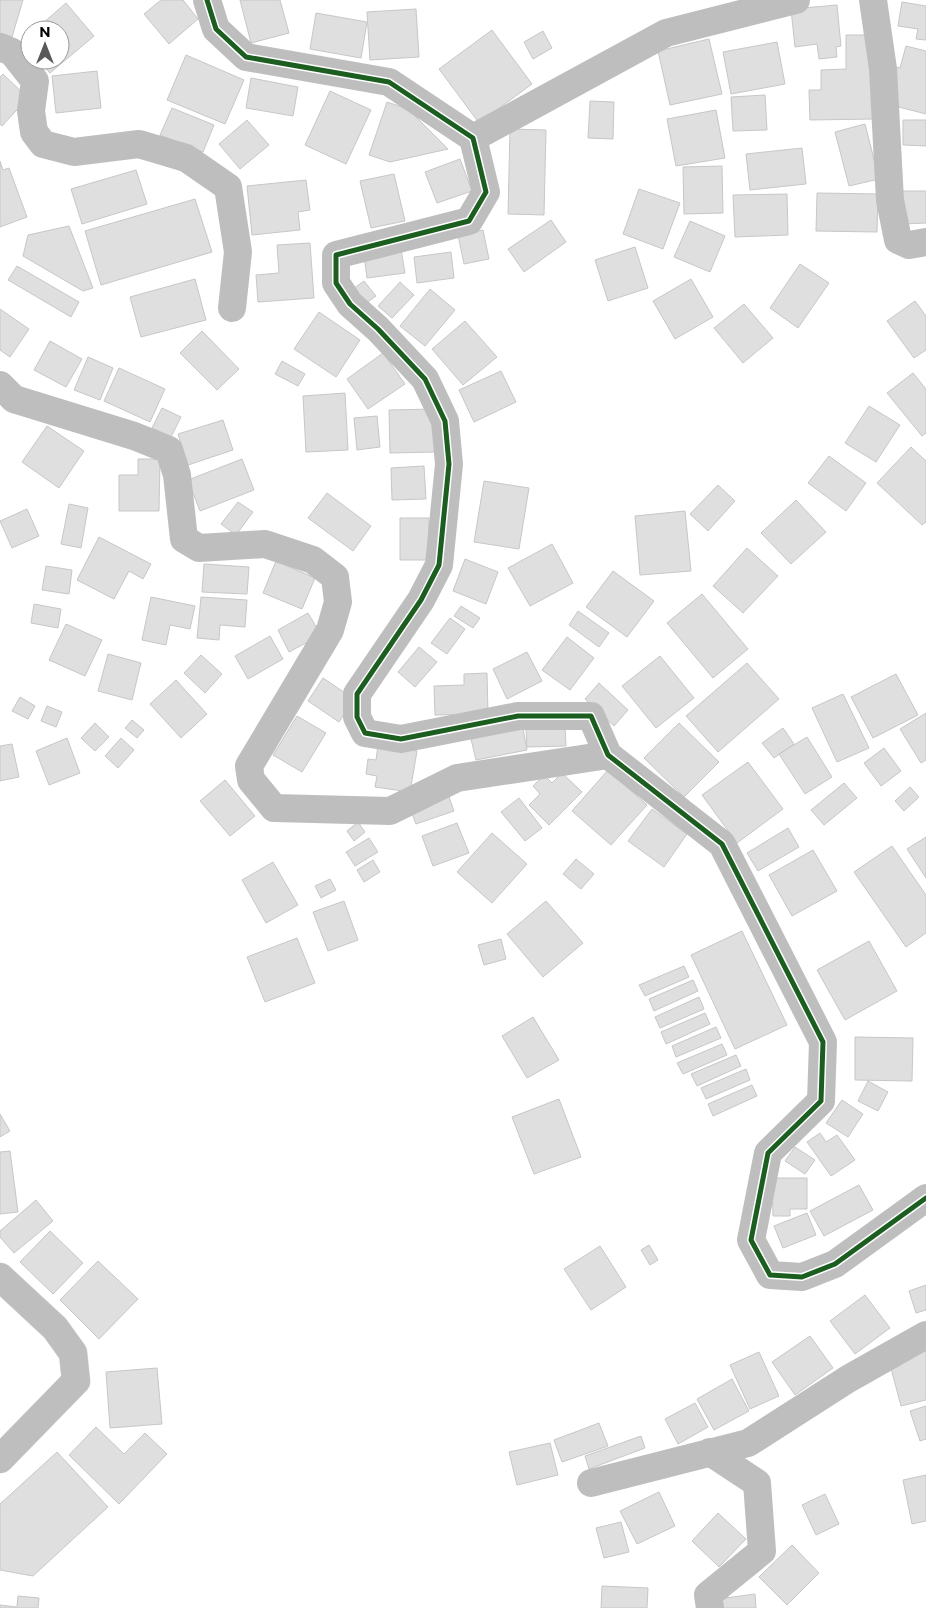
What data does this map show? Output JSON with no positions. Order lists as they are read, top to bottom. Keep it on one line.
{"north":"top"}
